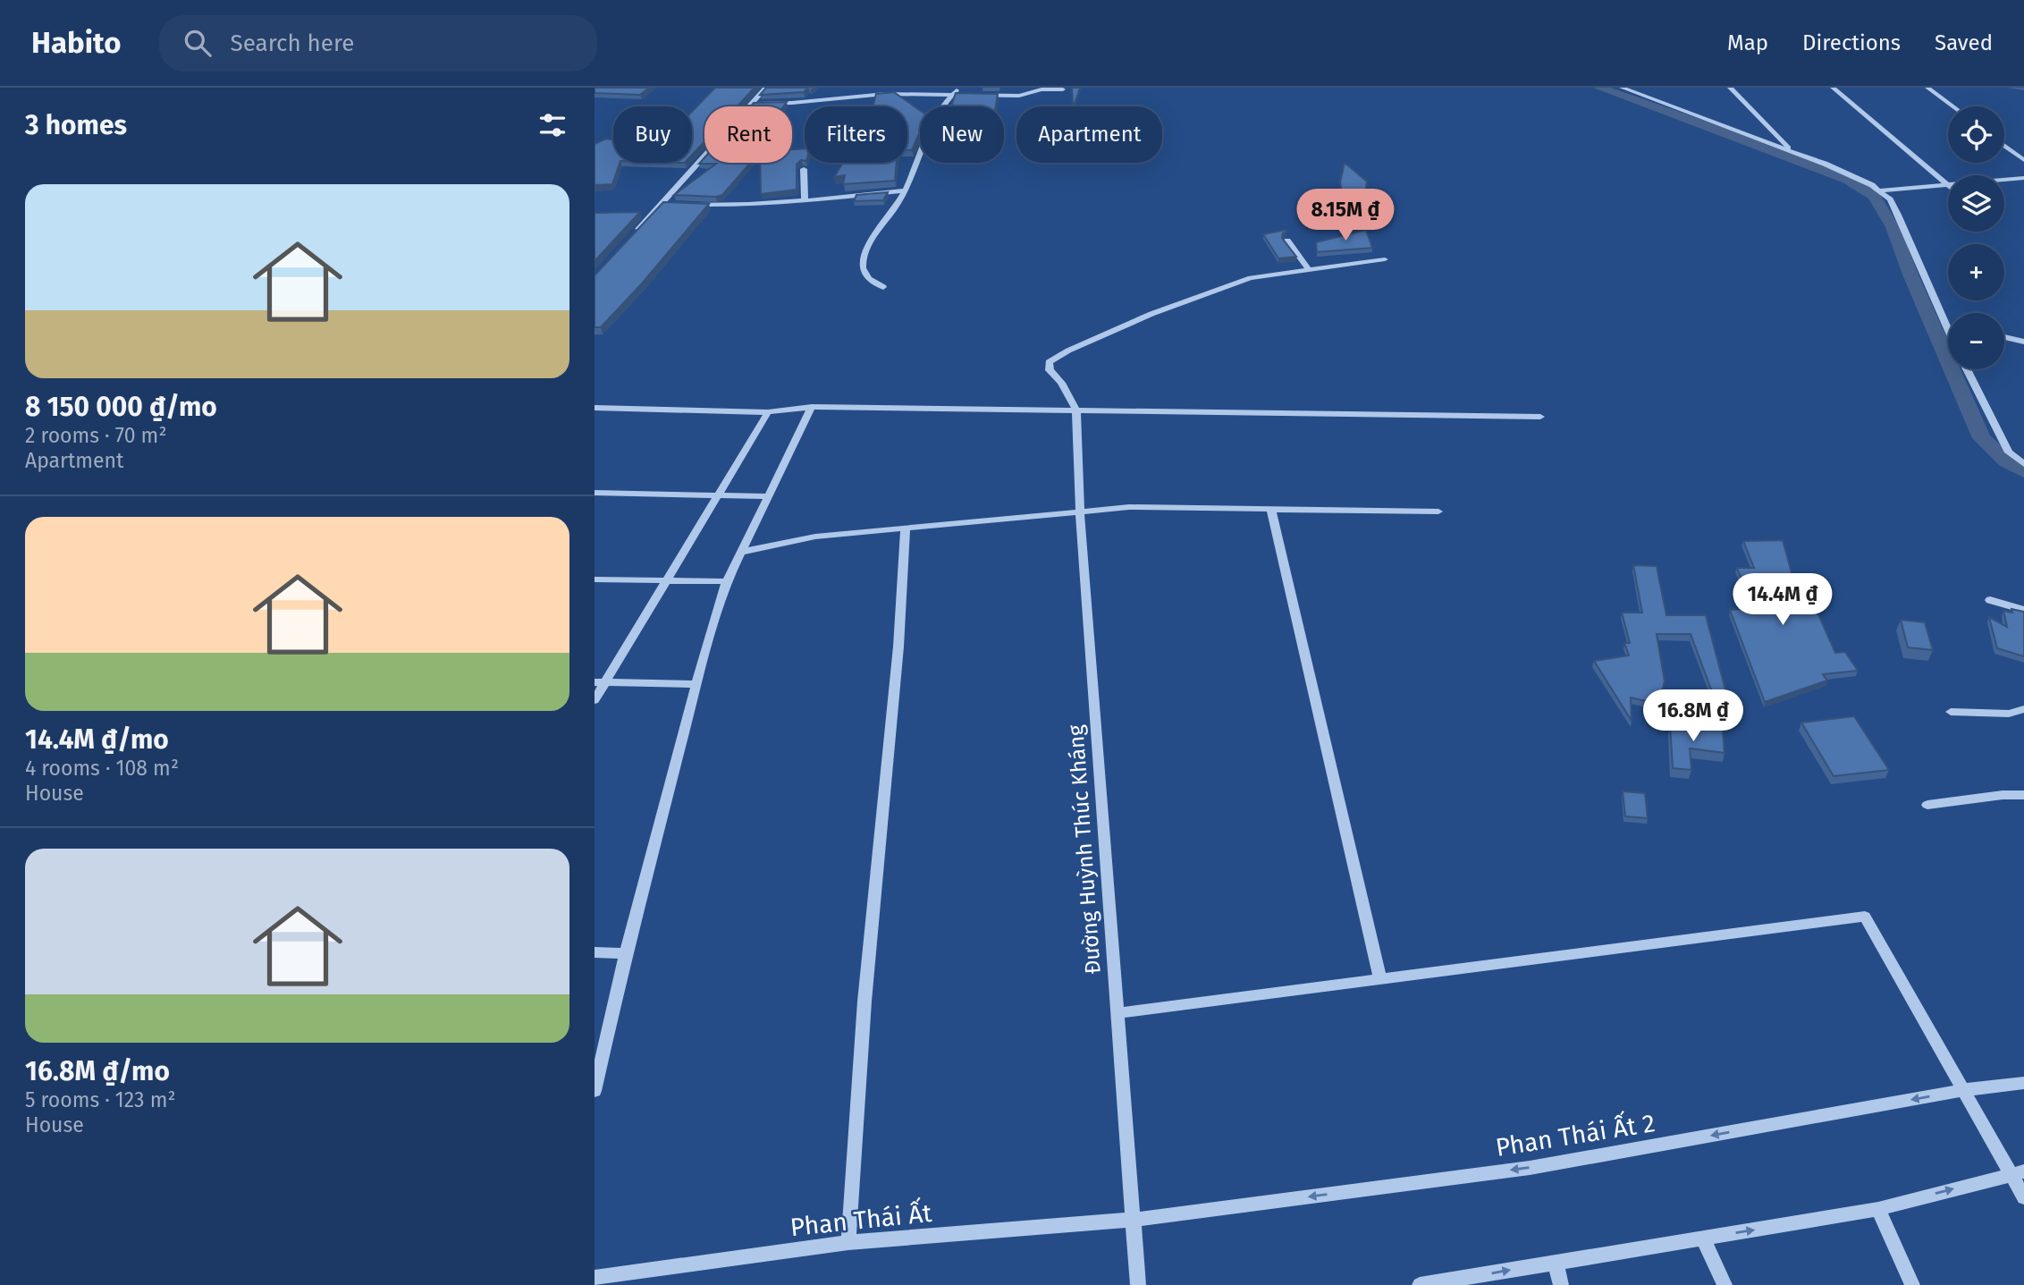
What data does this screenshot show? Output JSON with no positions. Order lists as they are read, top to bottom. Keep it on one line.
{"streets":{"street":["Đường Huỳnh Thúc Kháng","Phan Thái Ất 2","Phan Thái Ất"]},"crossings":[["Đường Huỳnh Thúc Kháng","Phan Thái Ất 2"],["Đường Huỳnh Thúc Kháng","Phan Thái Ất"],["Phan Thái Ất 2","Phan Thái Ất"]],"one_way":["Phan Thái Ất 2"],"page":{"header":"Habito","search":"Search here","nav":["Map","Directions","Saved"],"heading":"3 homes","map_buttons":["+","−"],"chip":["Buy","Rent","Filters","New","Apartment"],"list":[{"name":"8 150 000 ₫/mo","note":"2 rooms · 70 m² · Apartment"},{"name":"14.4M ₫/mo","note":"4 rooms · 108 m² · House"},{"name":"16.8M ₫/mo","note":"5 rooms · 123 m² · House"}],"price":["8.15M ₫","14.4M ₫","16.8M ₫"]}}
